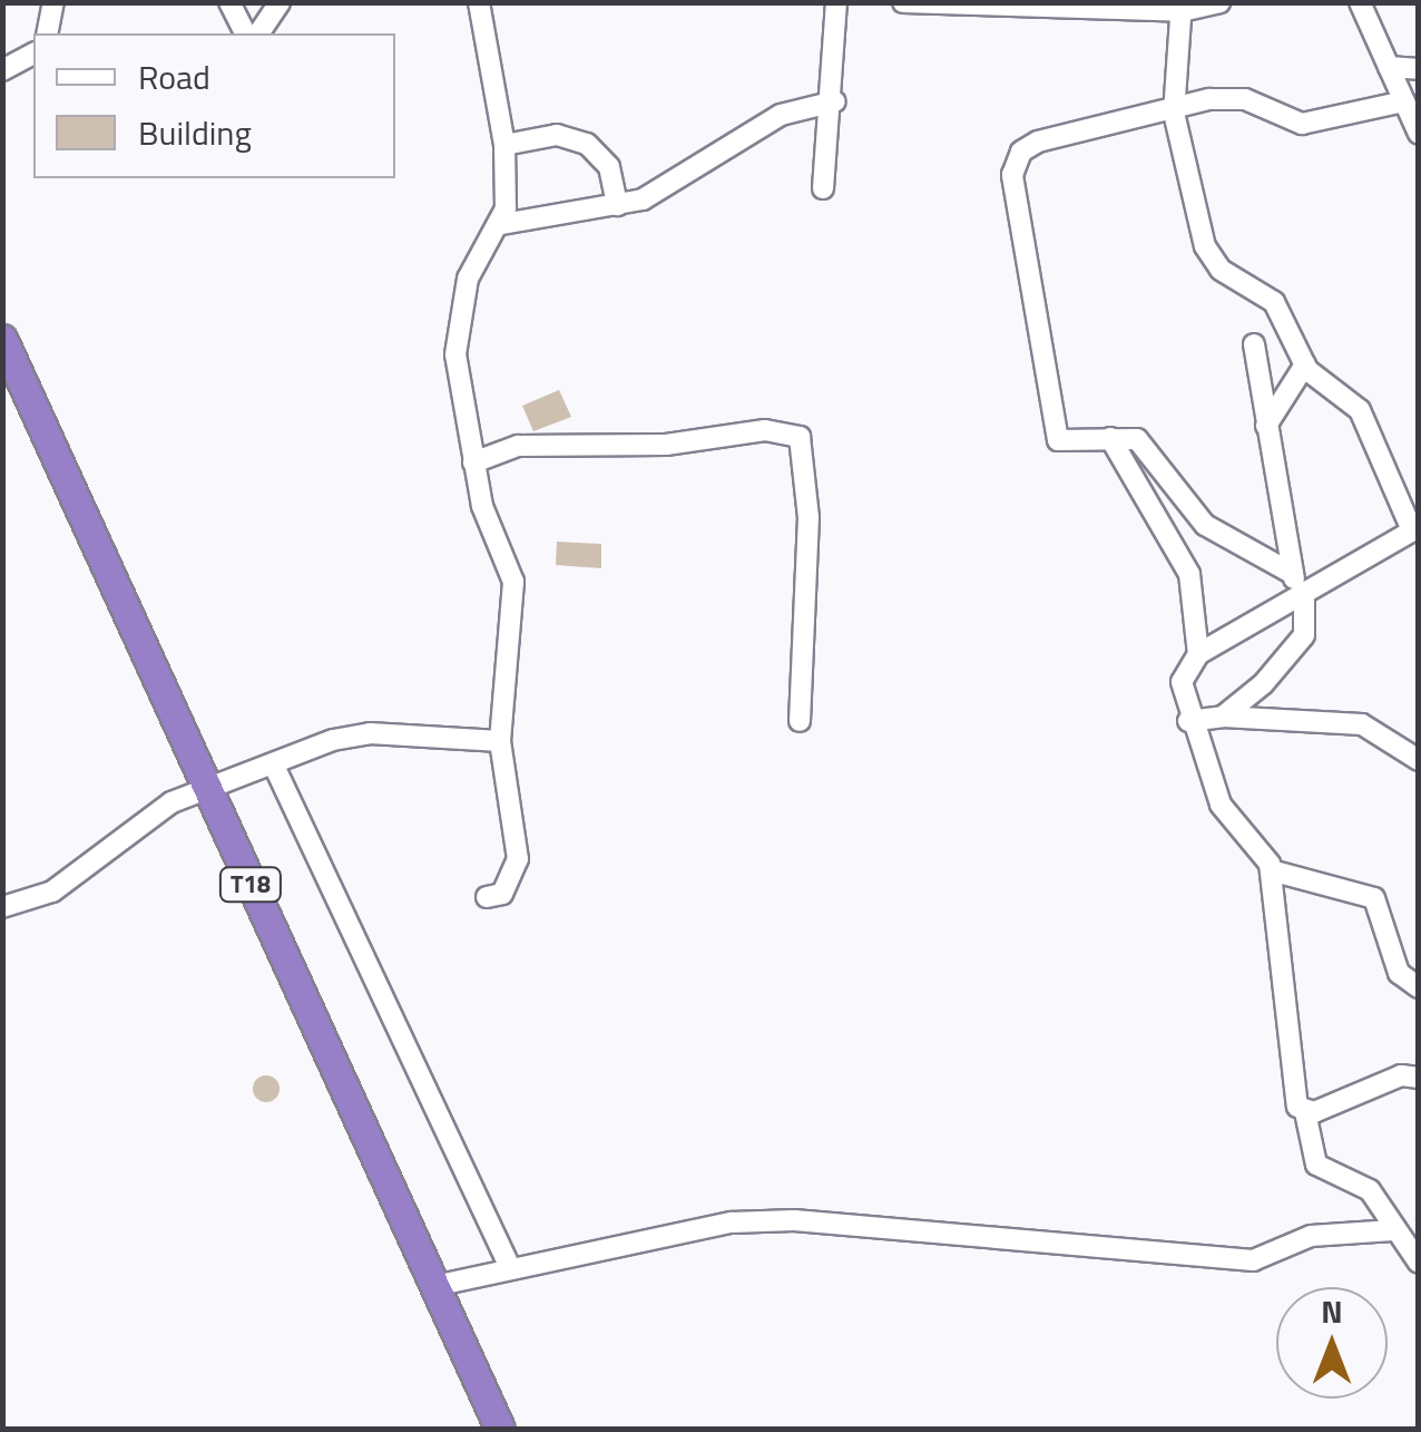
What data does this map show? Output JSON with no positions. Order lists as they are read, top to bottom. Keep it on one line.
{"streets":{"highway":["T18"]},"legend":["Road","Building"],"north":"top"}
